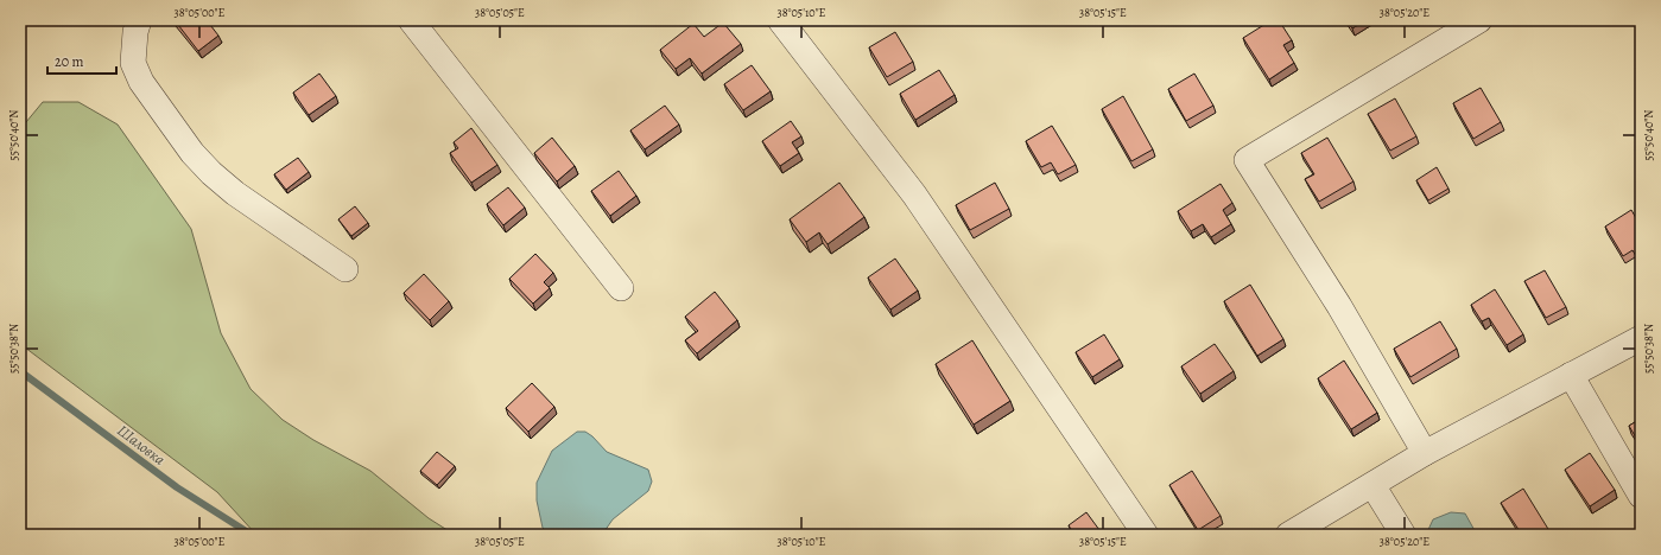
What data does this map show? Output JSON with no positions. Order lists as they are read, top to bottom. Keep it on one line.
{"water":["Шаловка"],"scale_bar":"20 m","coordinates":["38°05'00\"E","38°05'05\"E","38°05'10\"E","38°05'15\"E","38°05'20\"E","55°50'40\"N","55°50'38\"N"]}
